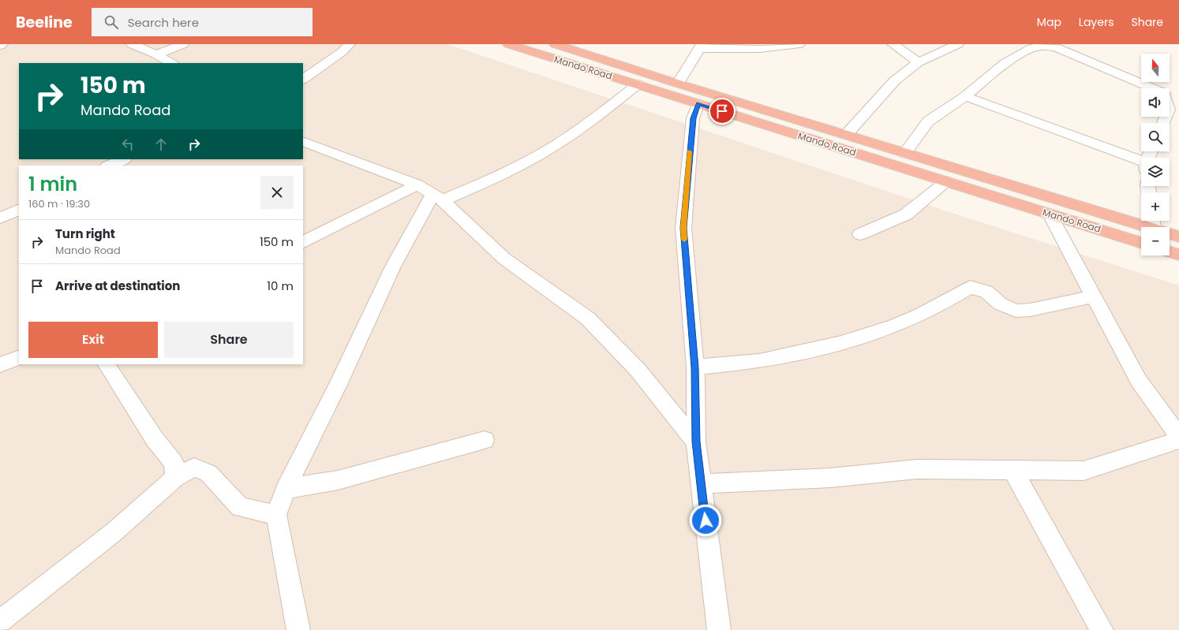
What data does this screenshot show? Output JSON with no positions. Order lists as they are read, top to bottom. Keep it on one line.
{"streets":{"highway":["Mando Road"]},"north":"top","page":{"header":"Beeline","search":"Search here","nav":["Map","Layers","Share"],"map_buttons":["+","−"],"turn":["150 m","Mando Road"],"heading":["1 min","160 m · 19:30"],"list":[{"name":"Turn right","note":"Mando Road","value":"150 m"},{"name":"Arrive at destination","value":"10 m"}],"buttons":["Exit","Share"]}}
